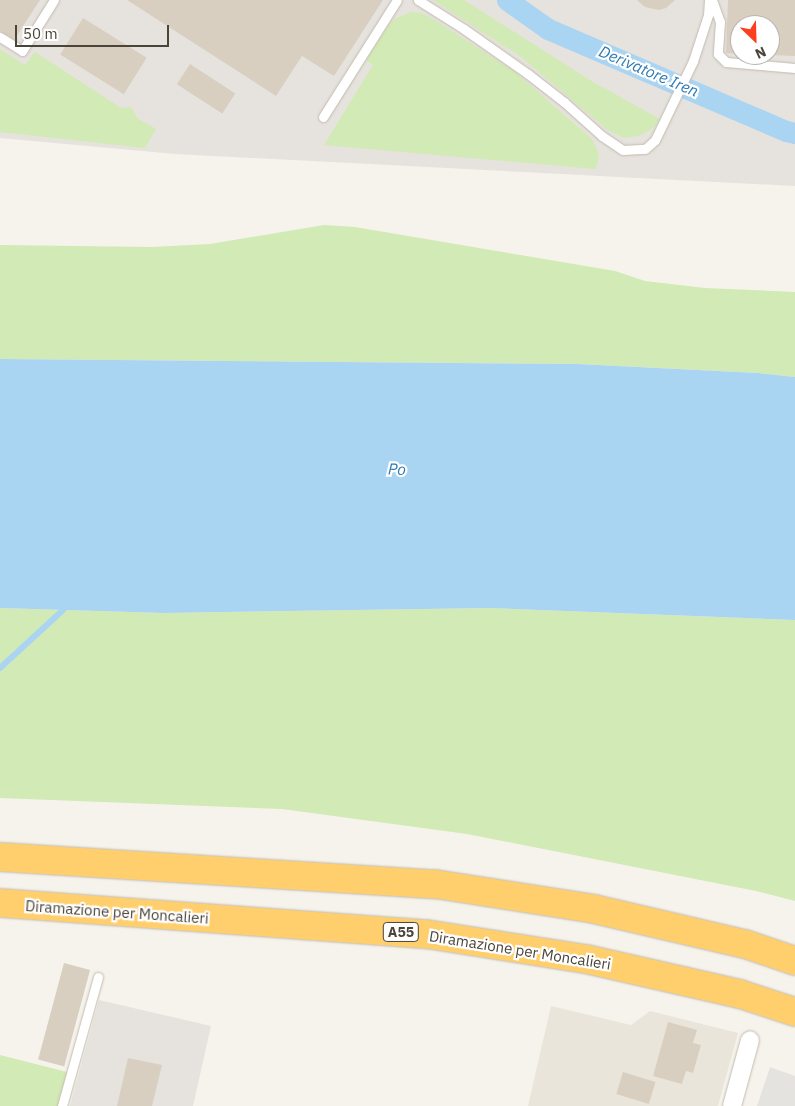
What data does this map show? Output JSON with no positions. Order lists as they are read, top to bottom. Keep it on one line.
{"streets":{"highway":["Diramazione per Moncalieri","A55"]},"water":["Derivatore Iren","Po"],"scale_bar":"50 m","north":"bottom right"}
